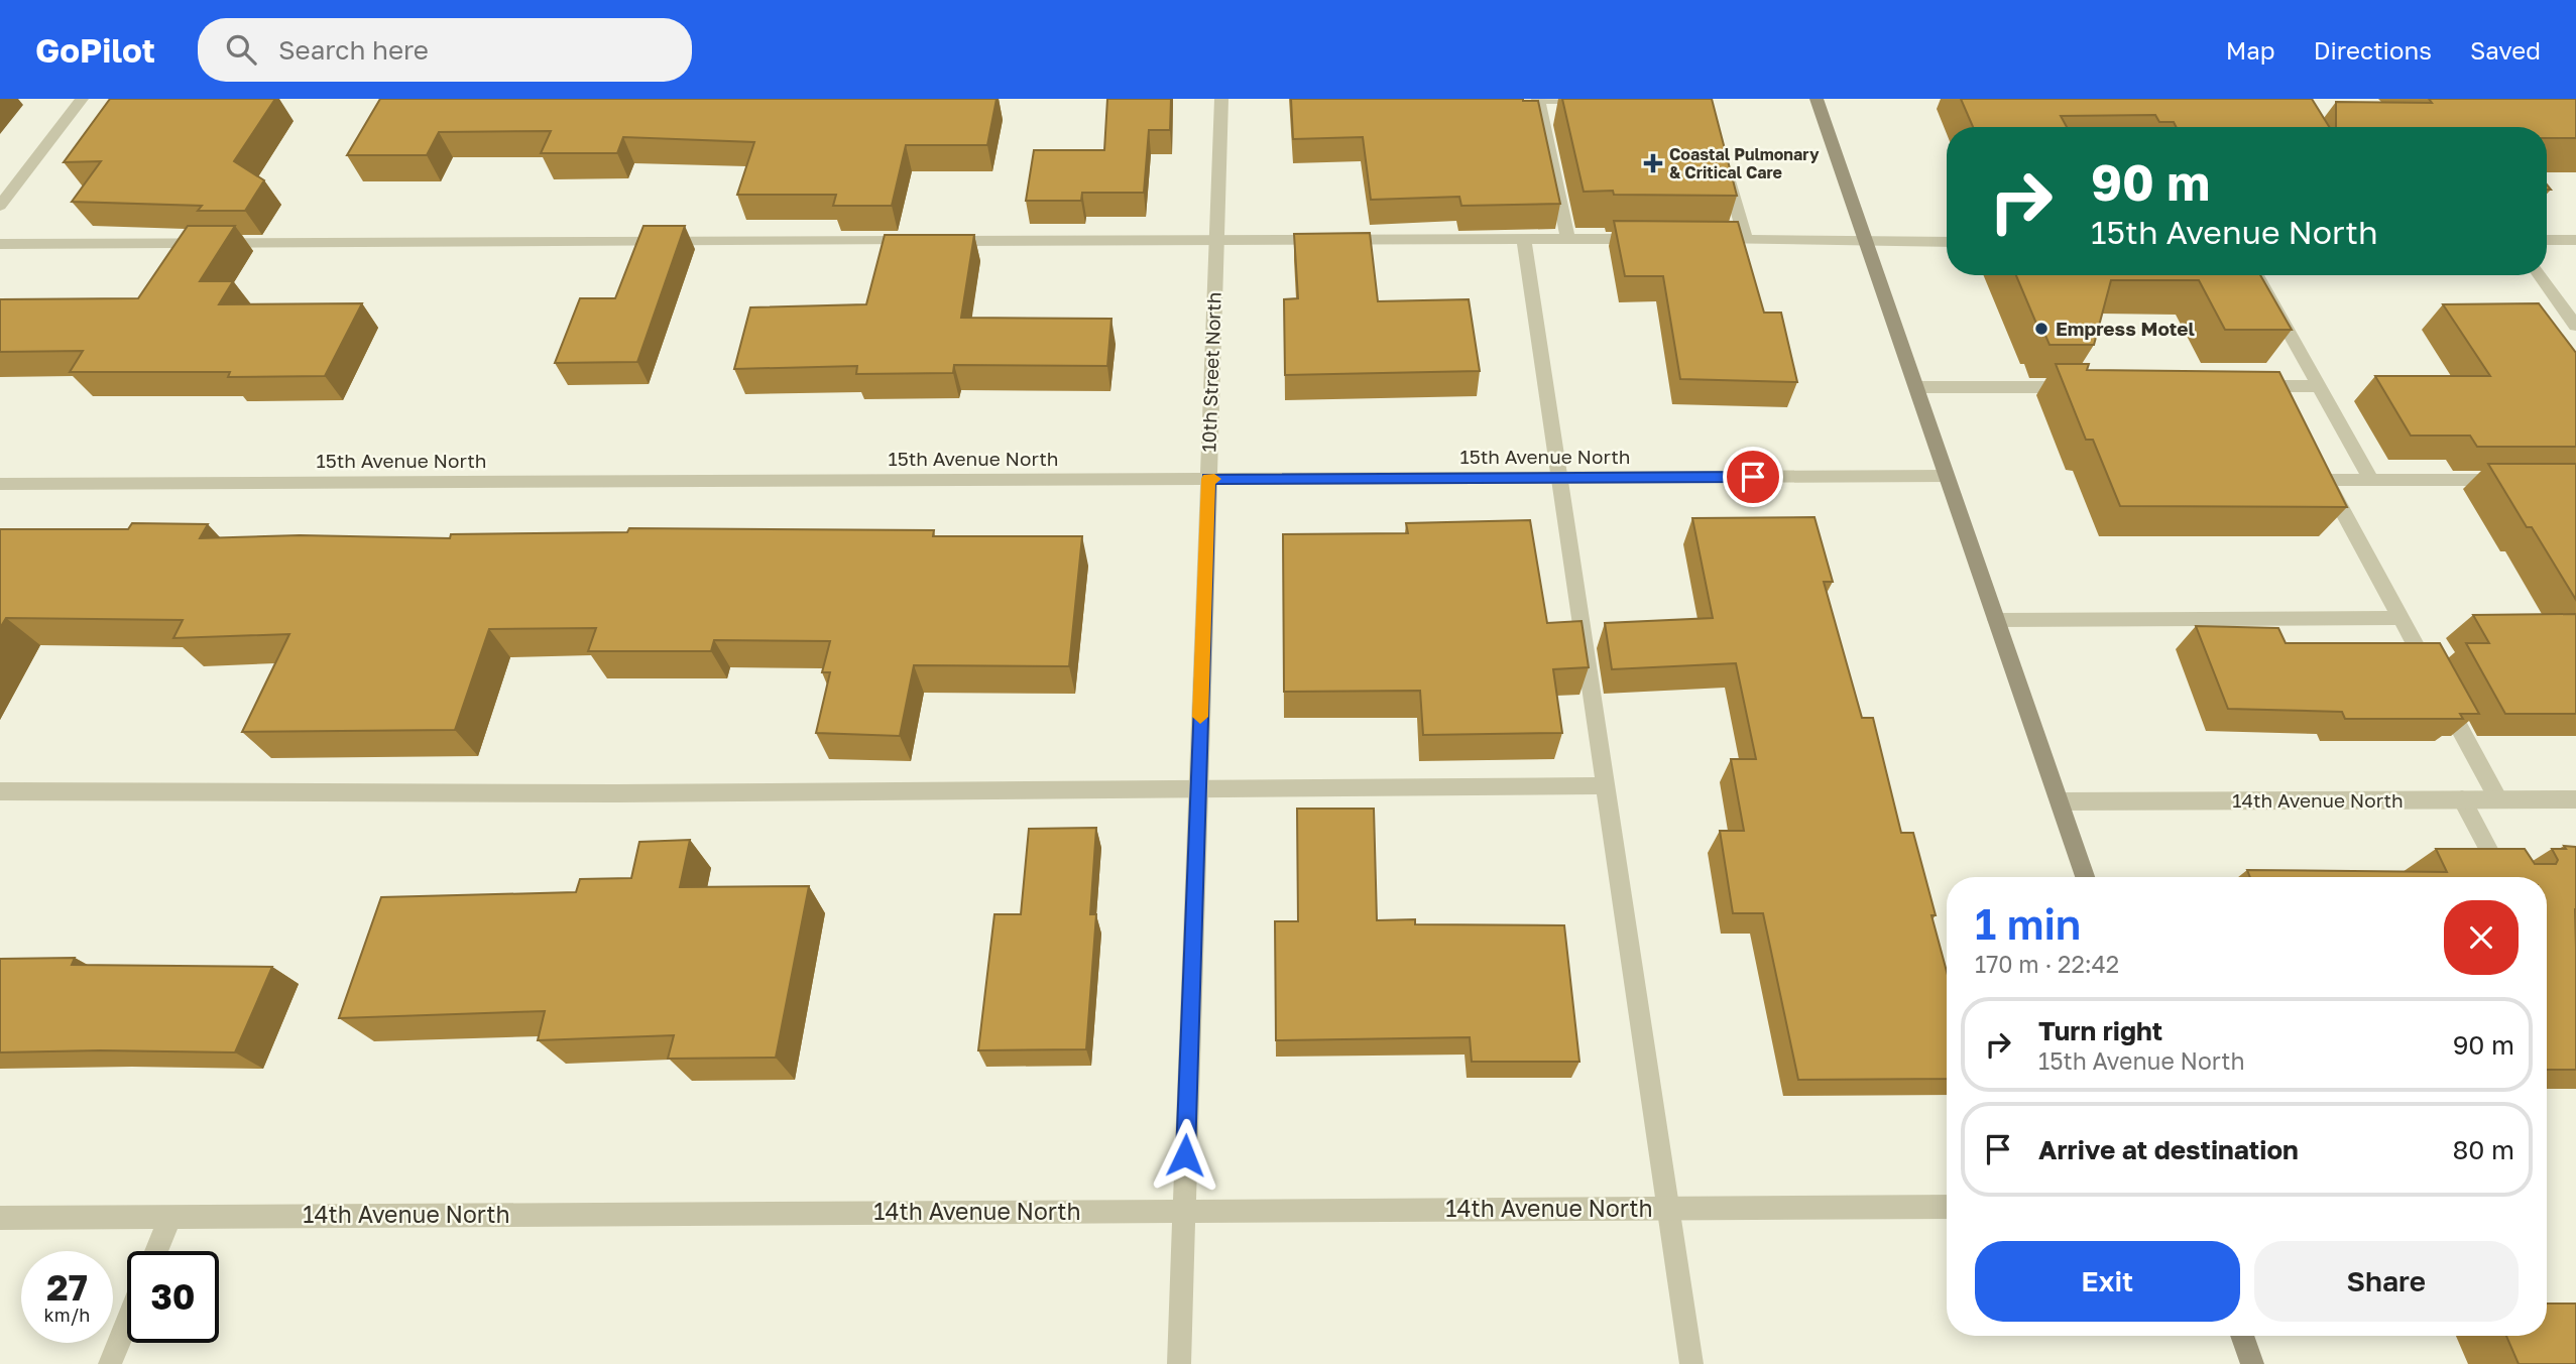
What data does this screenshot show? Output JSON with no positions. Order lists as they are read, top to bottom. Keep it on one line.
{"streets":{"street":["10th Street North","15th Avenue North","14th Avenue North"]},"crossings":[["10th Street North","15th Avenue North"],["10th Street North","14th Avenue North"]],"places":{"health":["Coastal Pulmonary & Critical Care"],"other":["Empress Motel"]},"page":{"header":"GoPilot","search":"Search here","nav":["Map","Directions","Saved"],"turn":["90 m","15th Avenue North"],"heading":["1 min","170 m · 22:42"],"list":[{"name":"Turn right","note":"15th Avenue North","value":"90 m"},{"name":"Arrive at destination","value":"80 m"}],"buttons":["Exit","Share"],"speed":"27 km/h","limit":"30"}}
